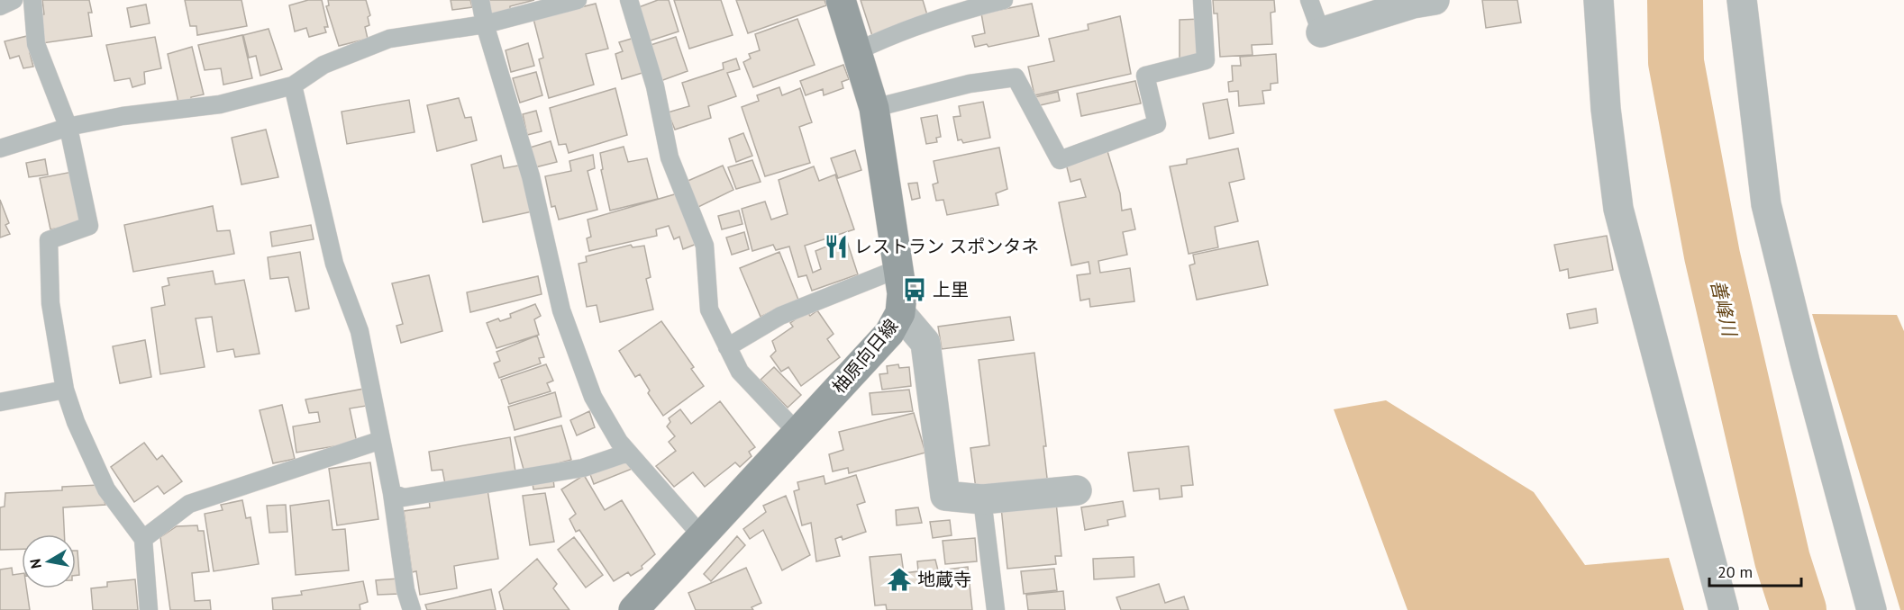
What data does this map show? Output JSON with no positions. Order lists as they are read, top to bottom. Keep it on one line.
{"streets":{"main road":["柚原向日線"]},"water":["善峰川"],"places":{"restaurant":["レストラン スポンタネ"],"bus stop":["上里"],"temple":["地蔵寺"]},"scale_bar":"20 m","north":"left"}
